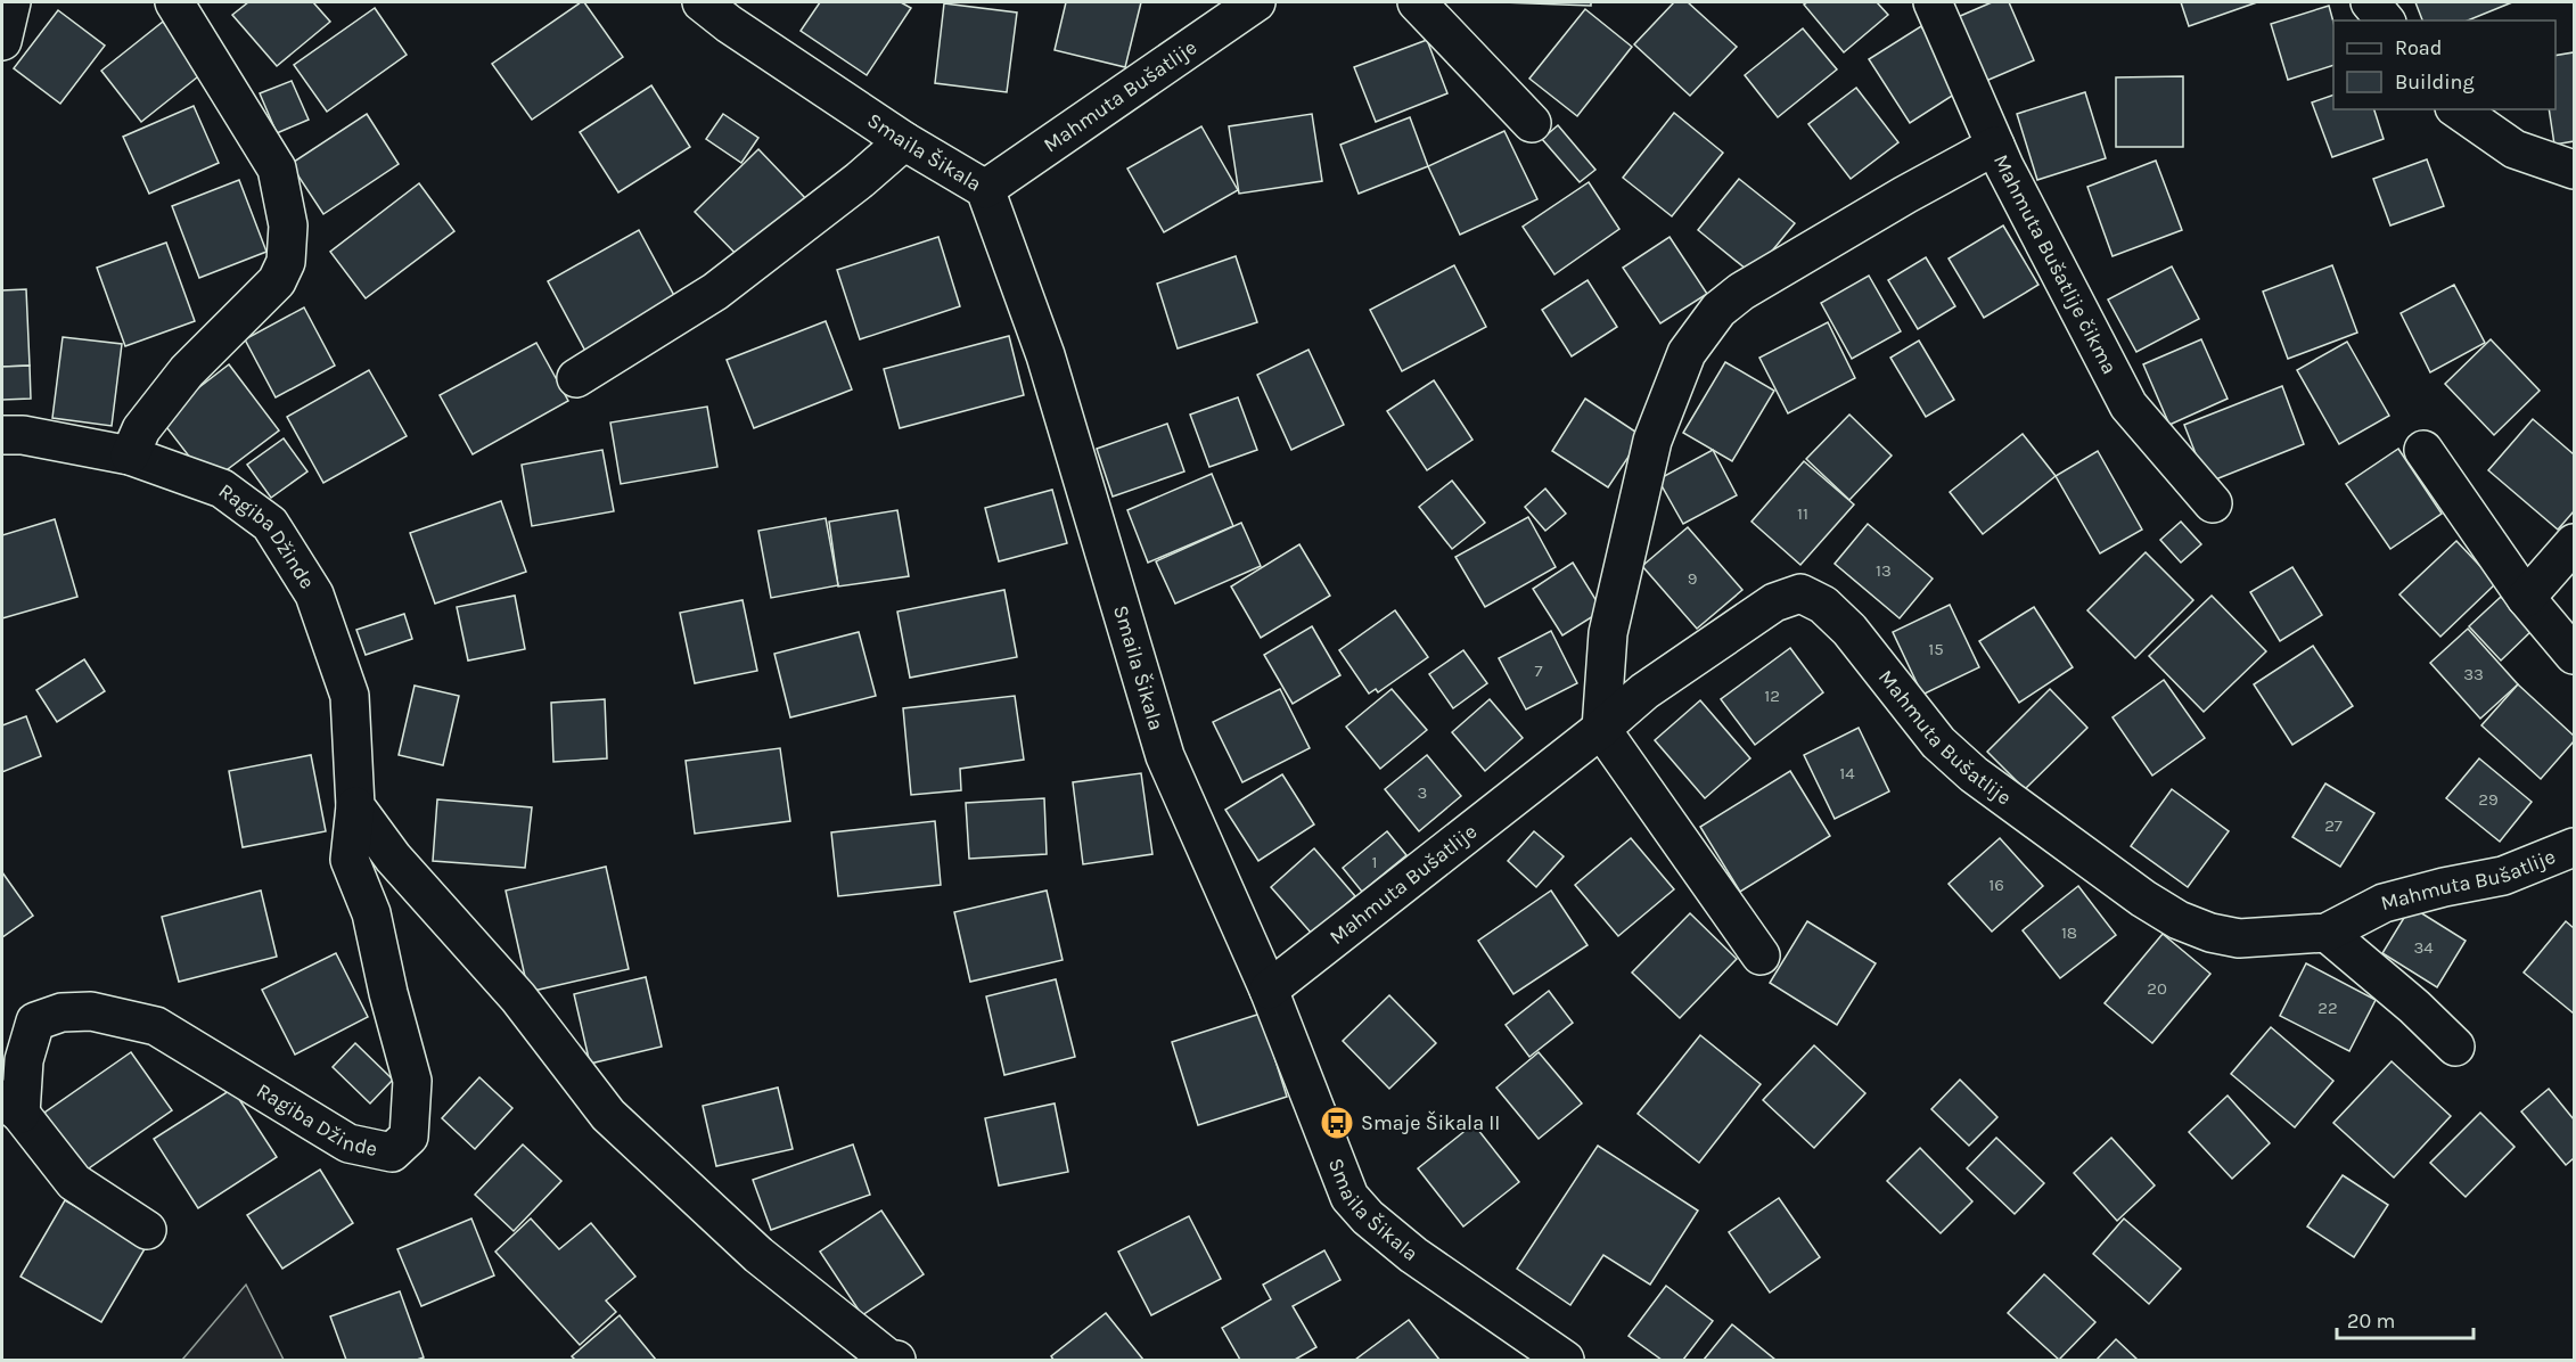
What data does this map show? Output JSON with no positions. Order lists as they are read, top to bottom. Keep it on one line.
{"streets":{"street":["Mahmuta Bušatlije","Smaila Šikala","Mahmuta Bušatlije čikma","Ragiba Džinde"]},"crossings":[["Mahmuta Bušatlije","Smaila Šikala"]],"places":{"bus stop":["Smaje Šikala II"]},"house_numbers":["11","13","9","15","7","33","12","14","3","29","27","1","16","18","34","20","22"],"legend":["Road","Building"],"scale_bar":"20 m"}
